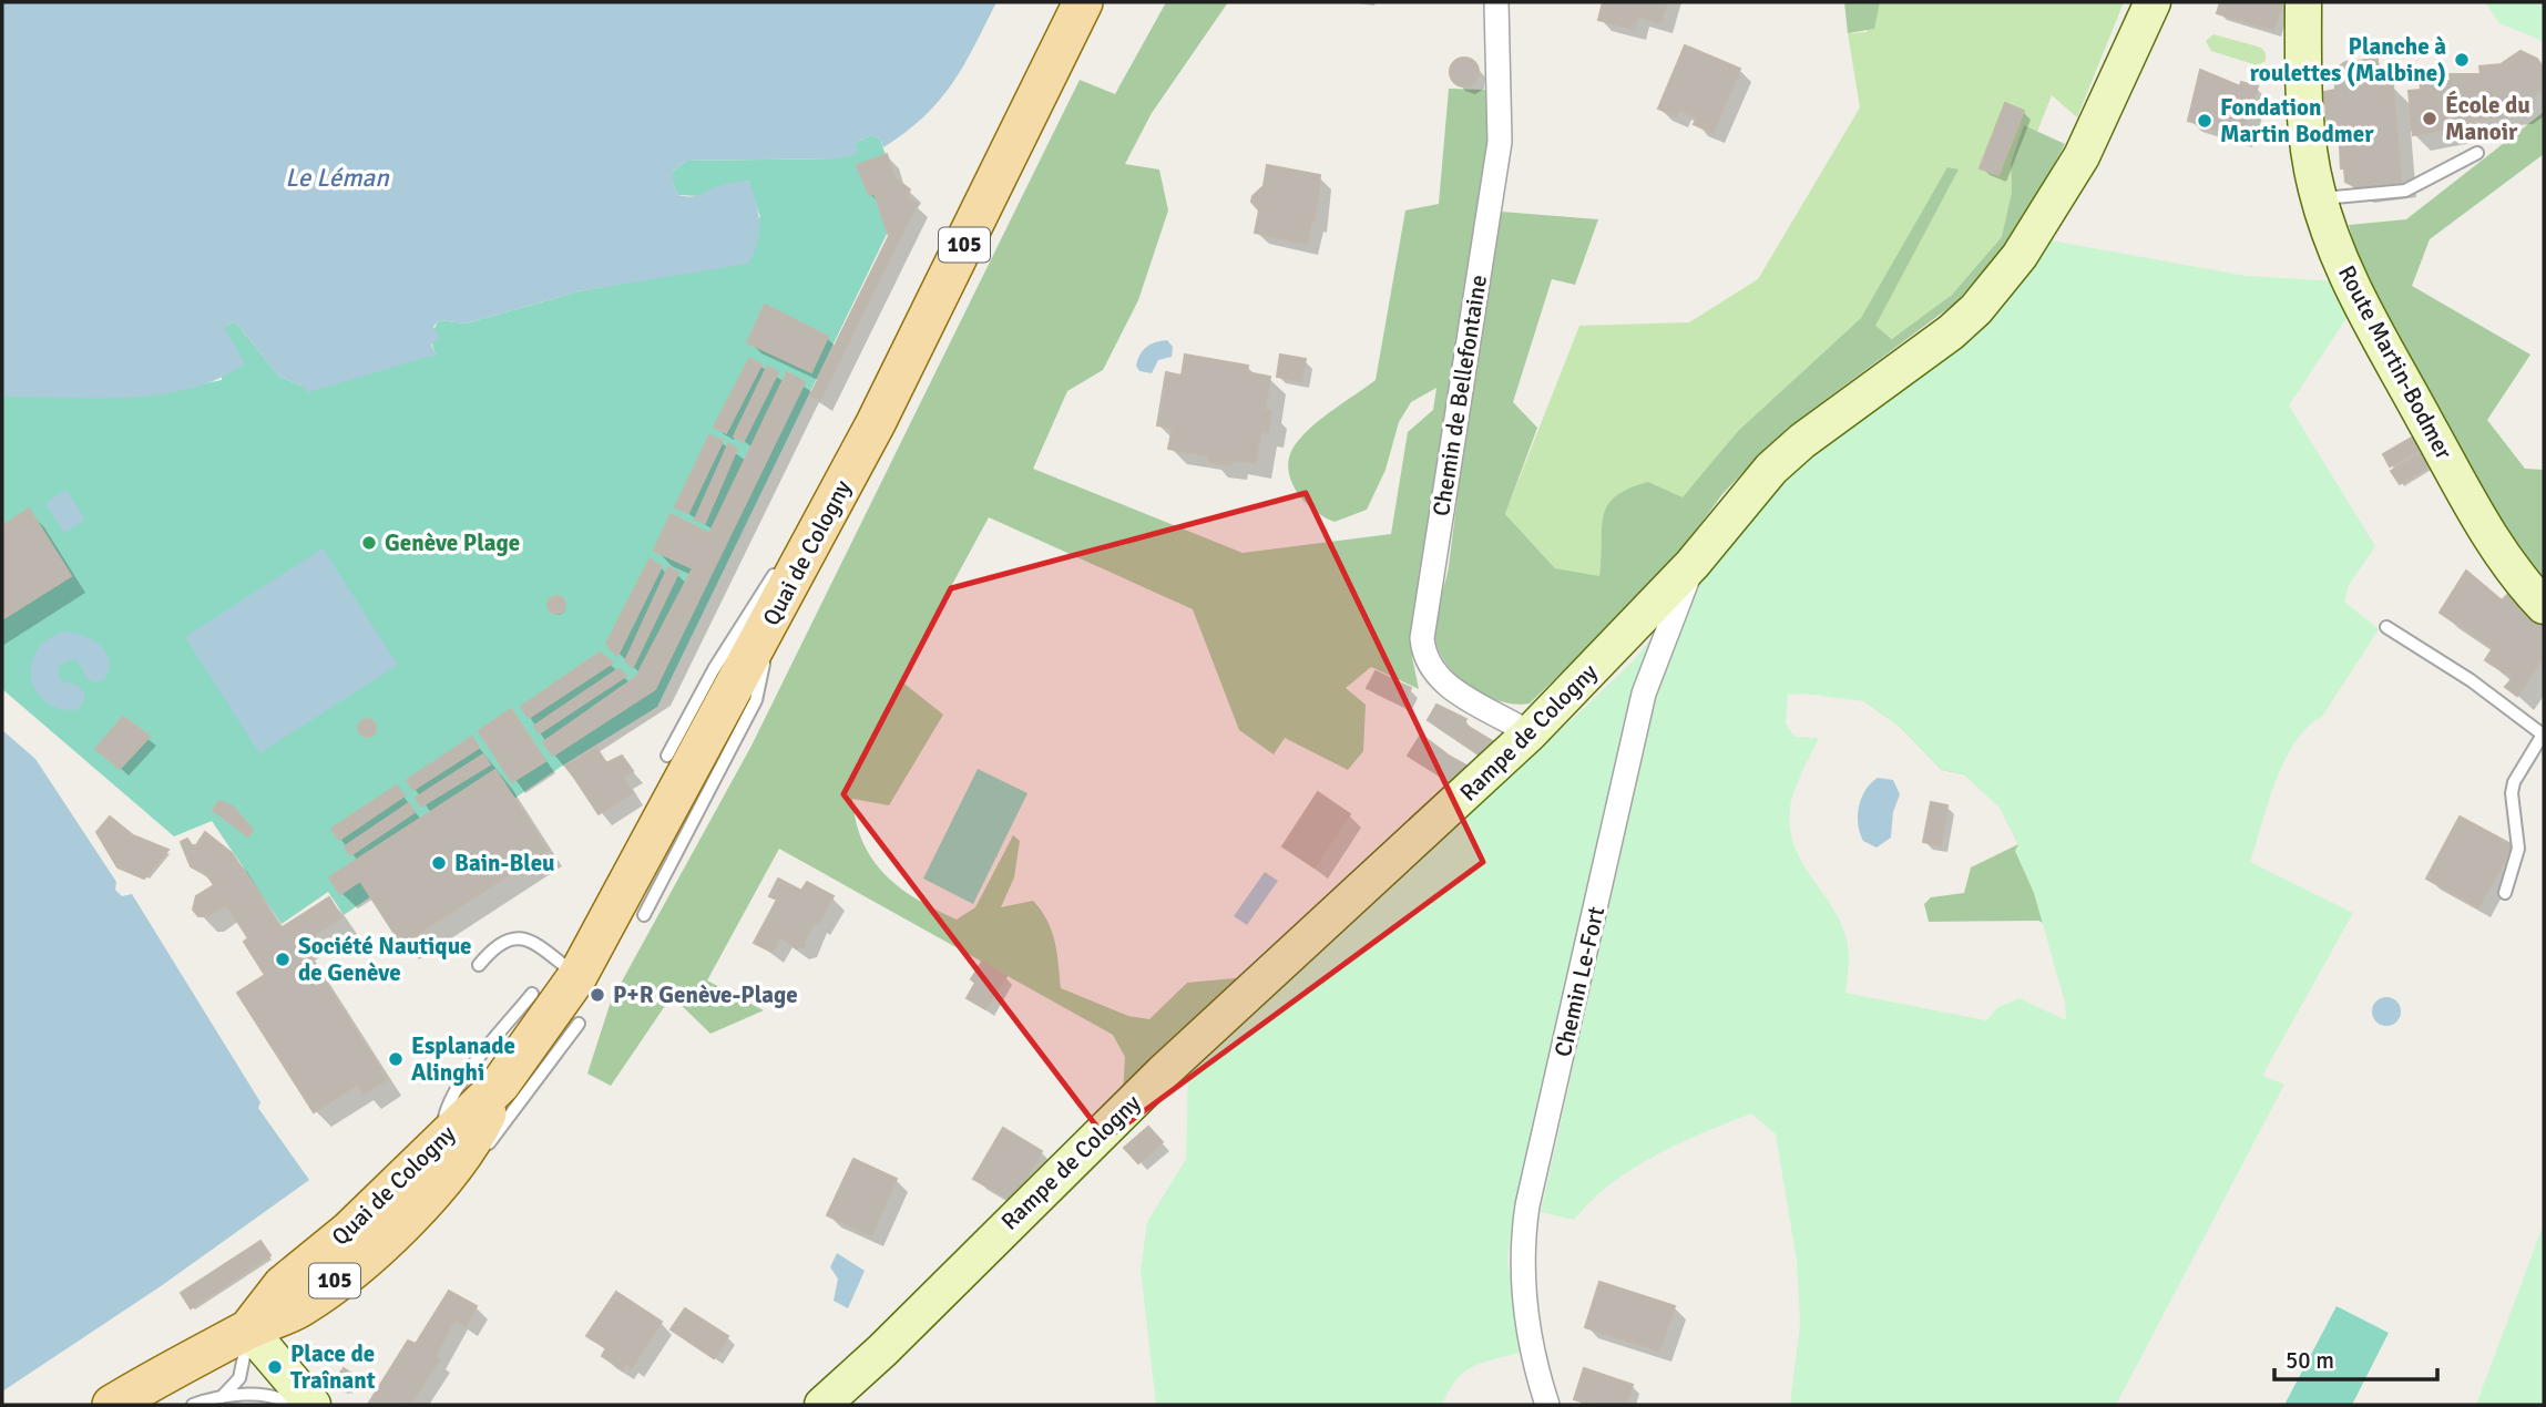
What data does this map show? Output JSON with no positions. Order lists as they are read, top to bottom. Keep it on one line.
{"streets":{"main road":["105","Quai de Cologny"],"street":["Route Martin-Bodmer","Chemin de Bellefontaine","Rampe de Cologny","Chemin Le-Fort"]},"crossings":[["105","Quai de Cologny"],["Chemin de Bellefontaine","Rampe de Cologny"],["Rampe de Cologny","Chemin Le-Fort"]],"water":["Le Léman"],"places":["Planche à roulettes (Malbine)","École du Manoir","Fondation Martin Bodmer","Genève Plage","Bain-Bleu","Société Nautique de Genève","P+R Genève-Plage","Esplanade Alinghi","Place de Traînant"],"scale_bar":"50 m"}
